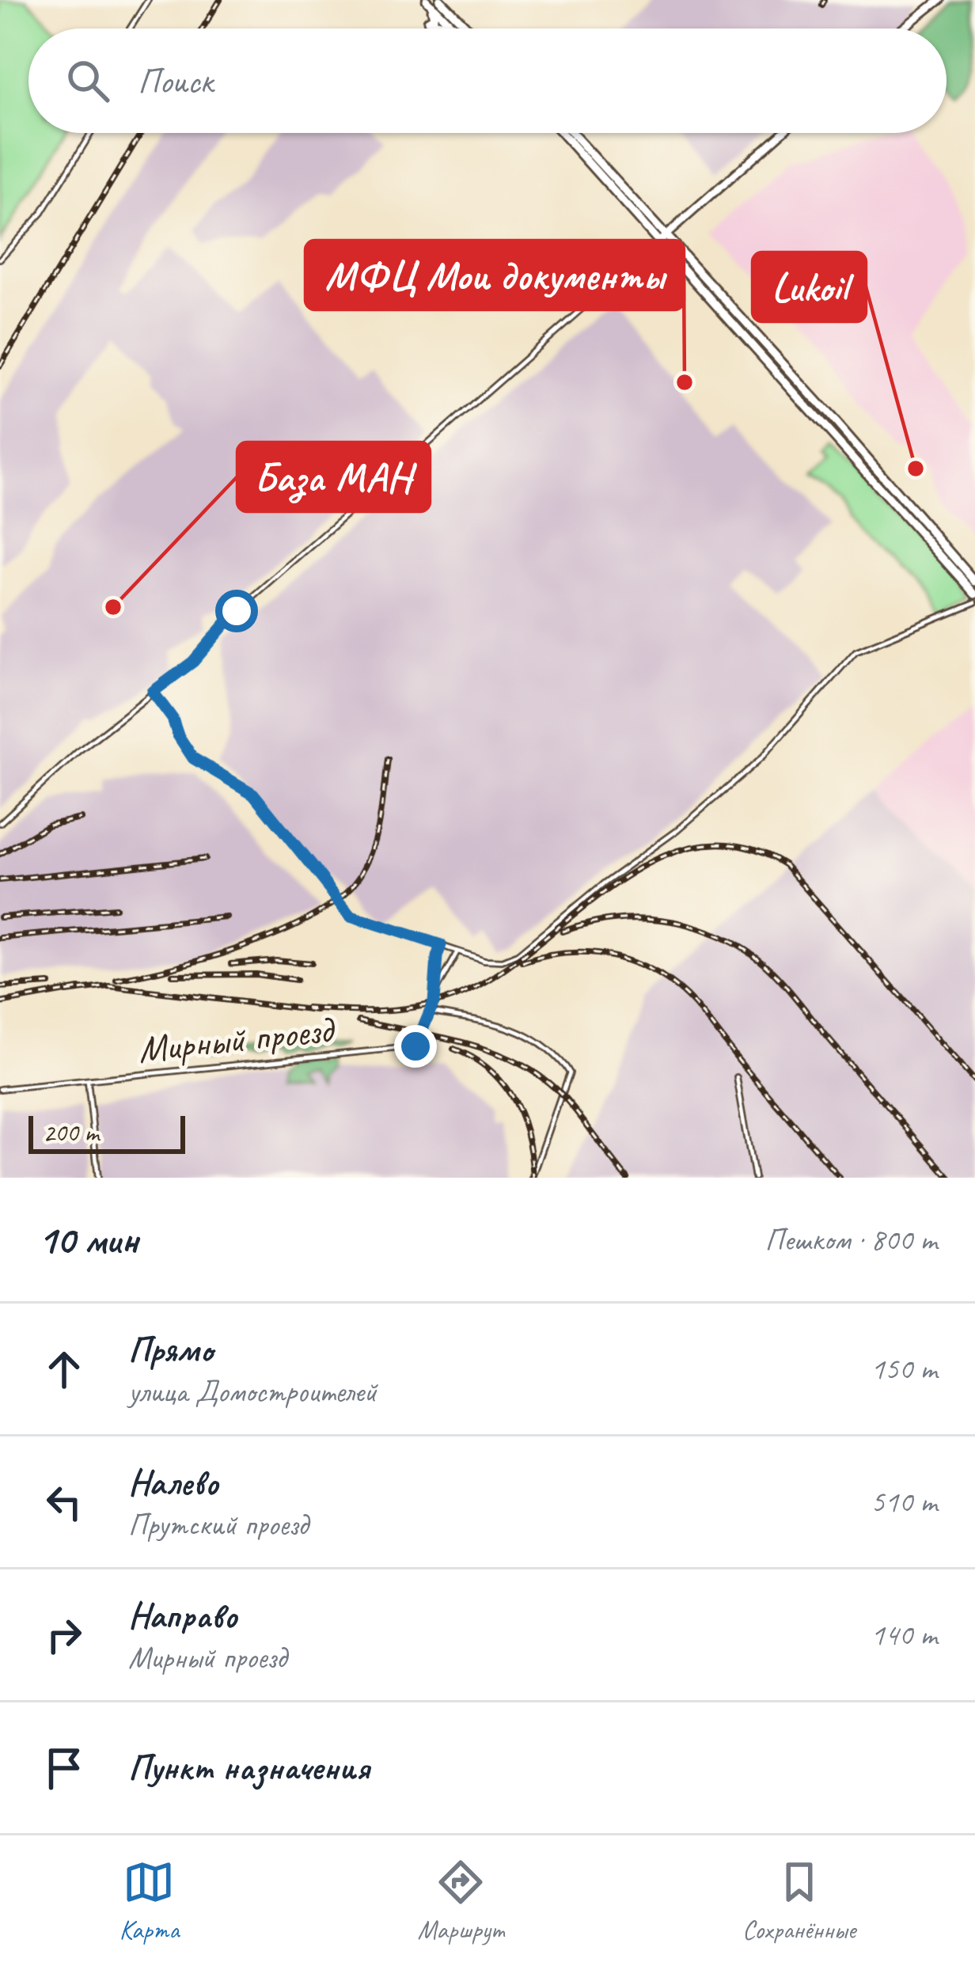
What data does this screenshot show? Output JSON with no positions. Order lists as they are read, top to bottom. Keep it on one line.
{"streets":{"street":["Мирный проезд"]},"places":["МФЦ Мои документы","Lukoil","База МАН"],"scale_bar":"200 m","page":{"search":"Поиск","scale":"200 m","heading":["10 мин","Пешком · 800 m"],"list":[["Прямо","улица Домостроителей","150 m"],["Налево","Прутский проезд","510 m"],["Направо","Мирный проезд","140 m"],"Пункт назначения"],"nav":["Карта","Маршрут","Сохранённые"]}}
